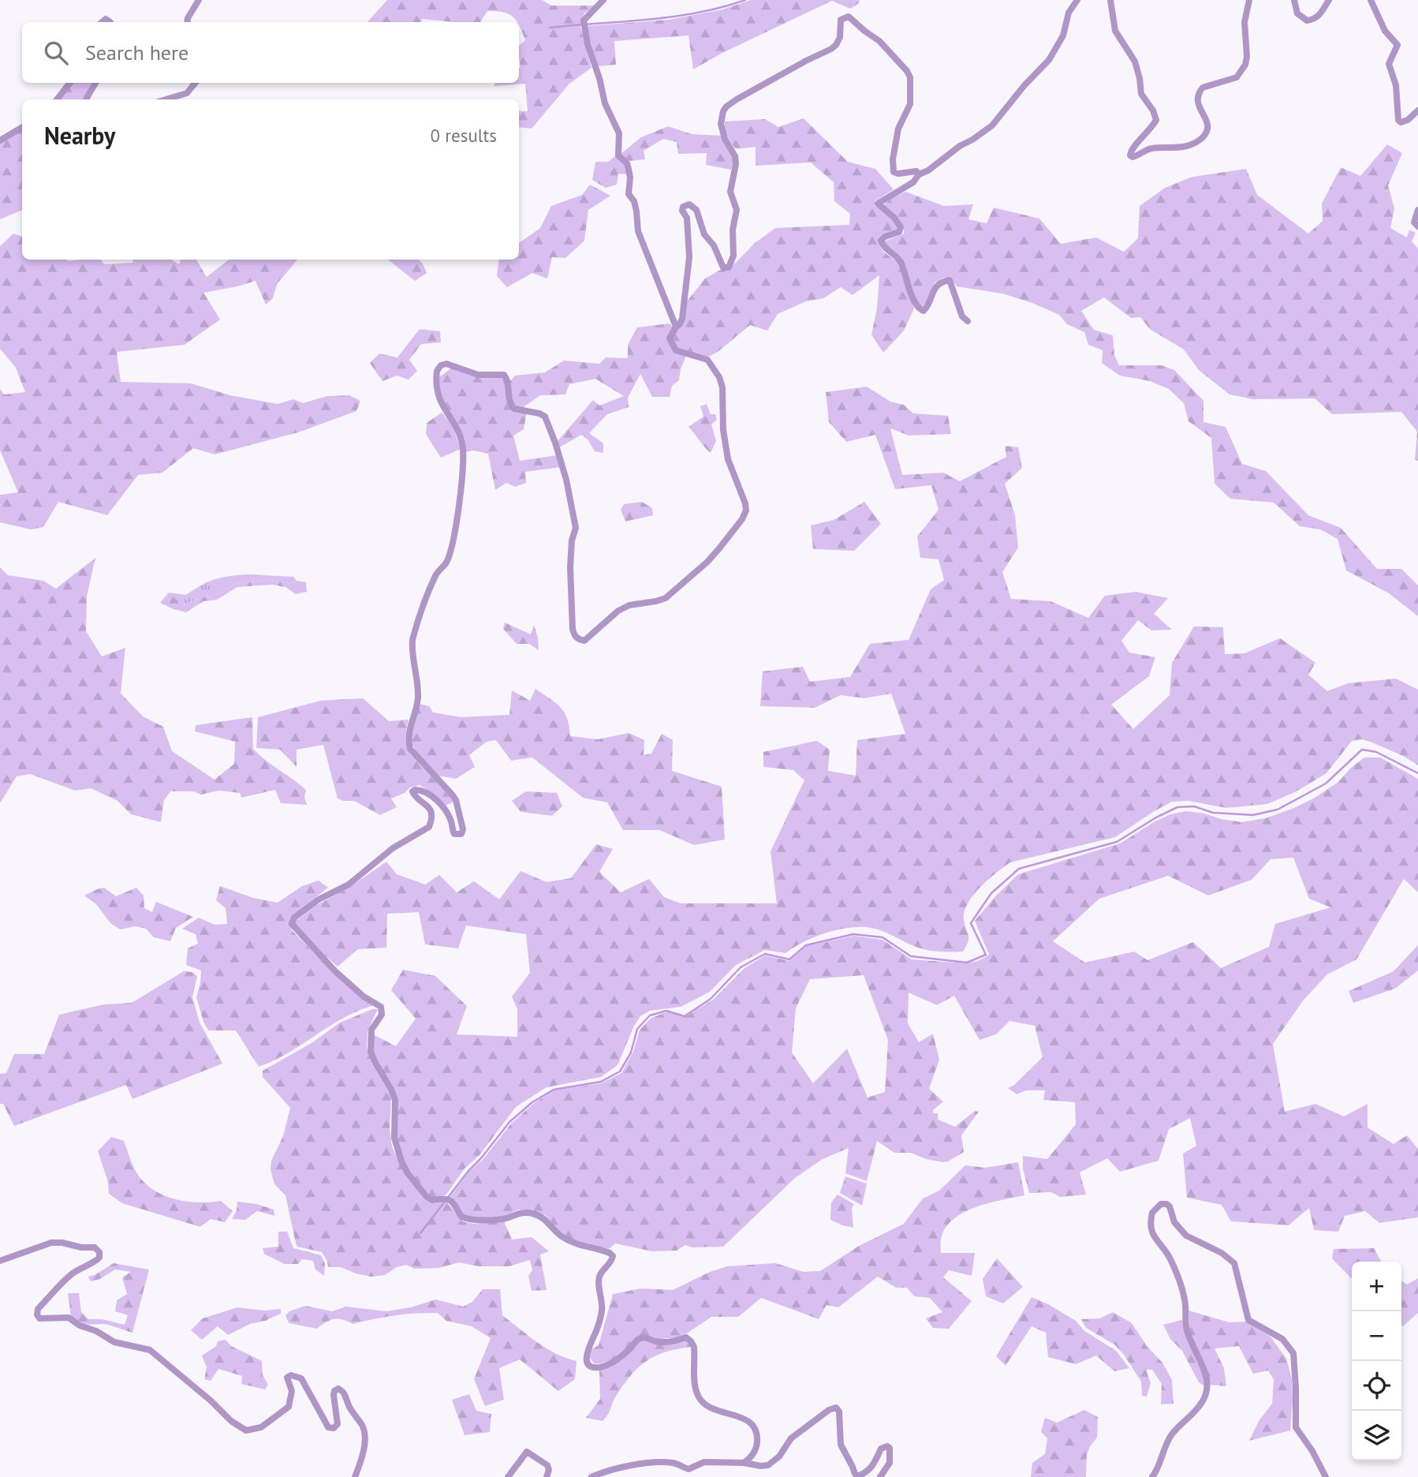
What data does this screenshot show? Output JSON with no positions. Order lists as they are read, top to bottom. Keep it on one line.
{"page":{"search":"Search here","heading":["Nearby","0 results"],"map_buttons":["+","−"]}}
